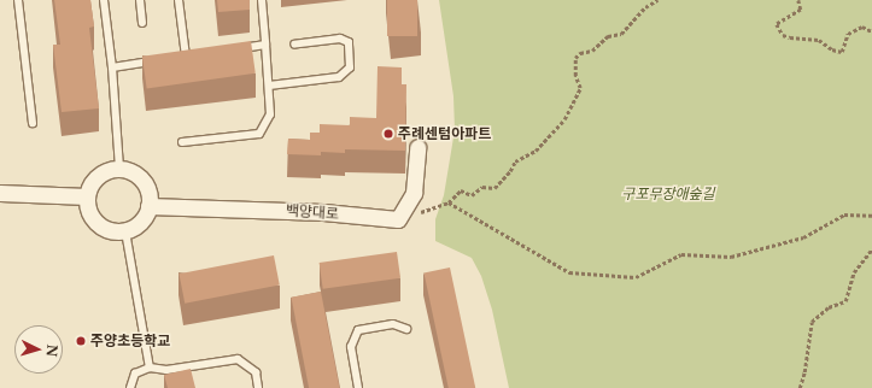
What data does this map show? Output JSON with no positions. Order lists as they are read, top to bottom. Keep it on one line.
{"streets":{"street":["백양대로"]},"parks":["구포무장애숲길"],"places":["주례센텀아파트","주양초등학교"],"north":"right"}
